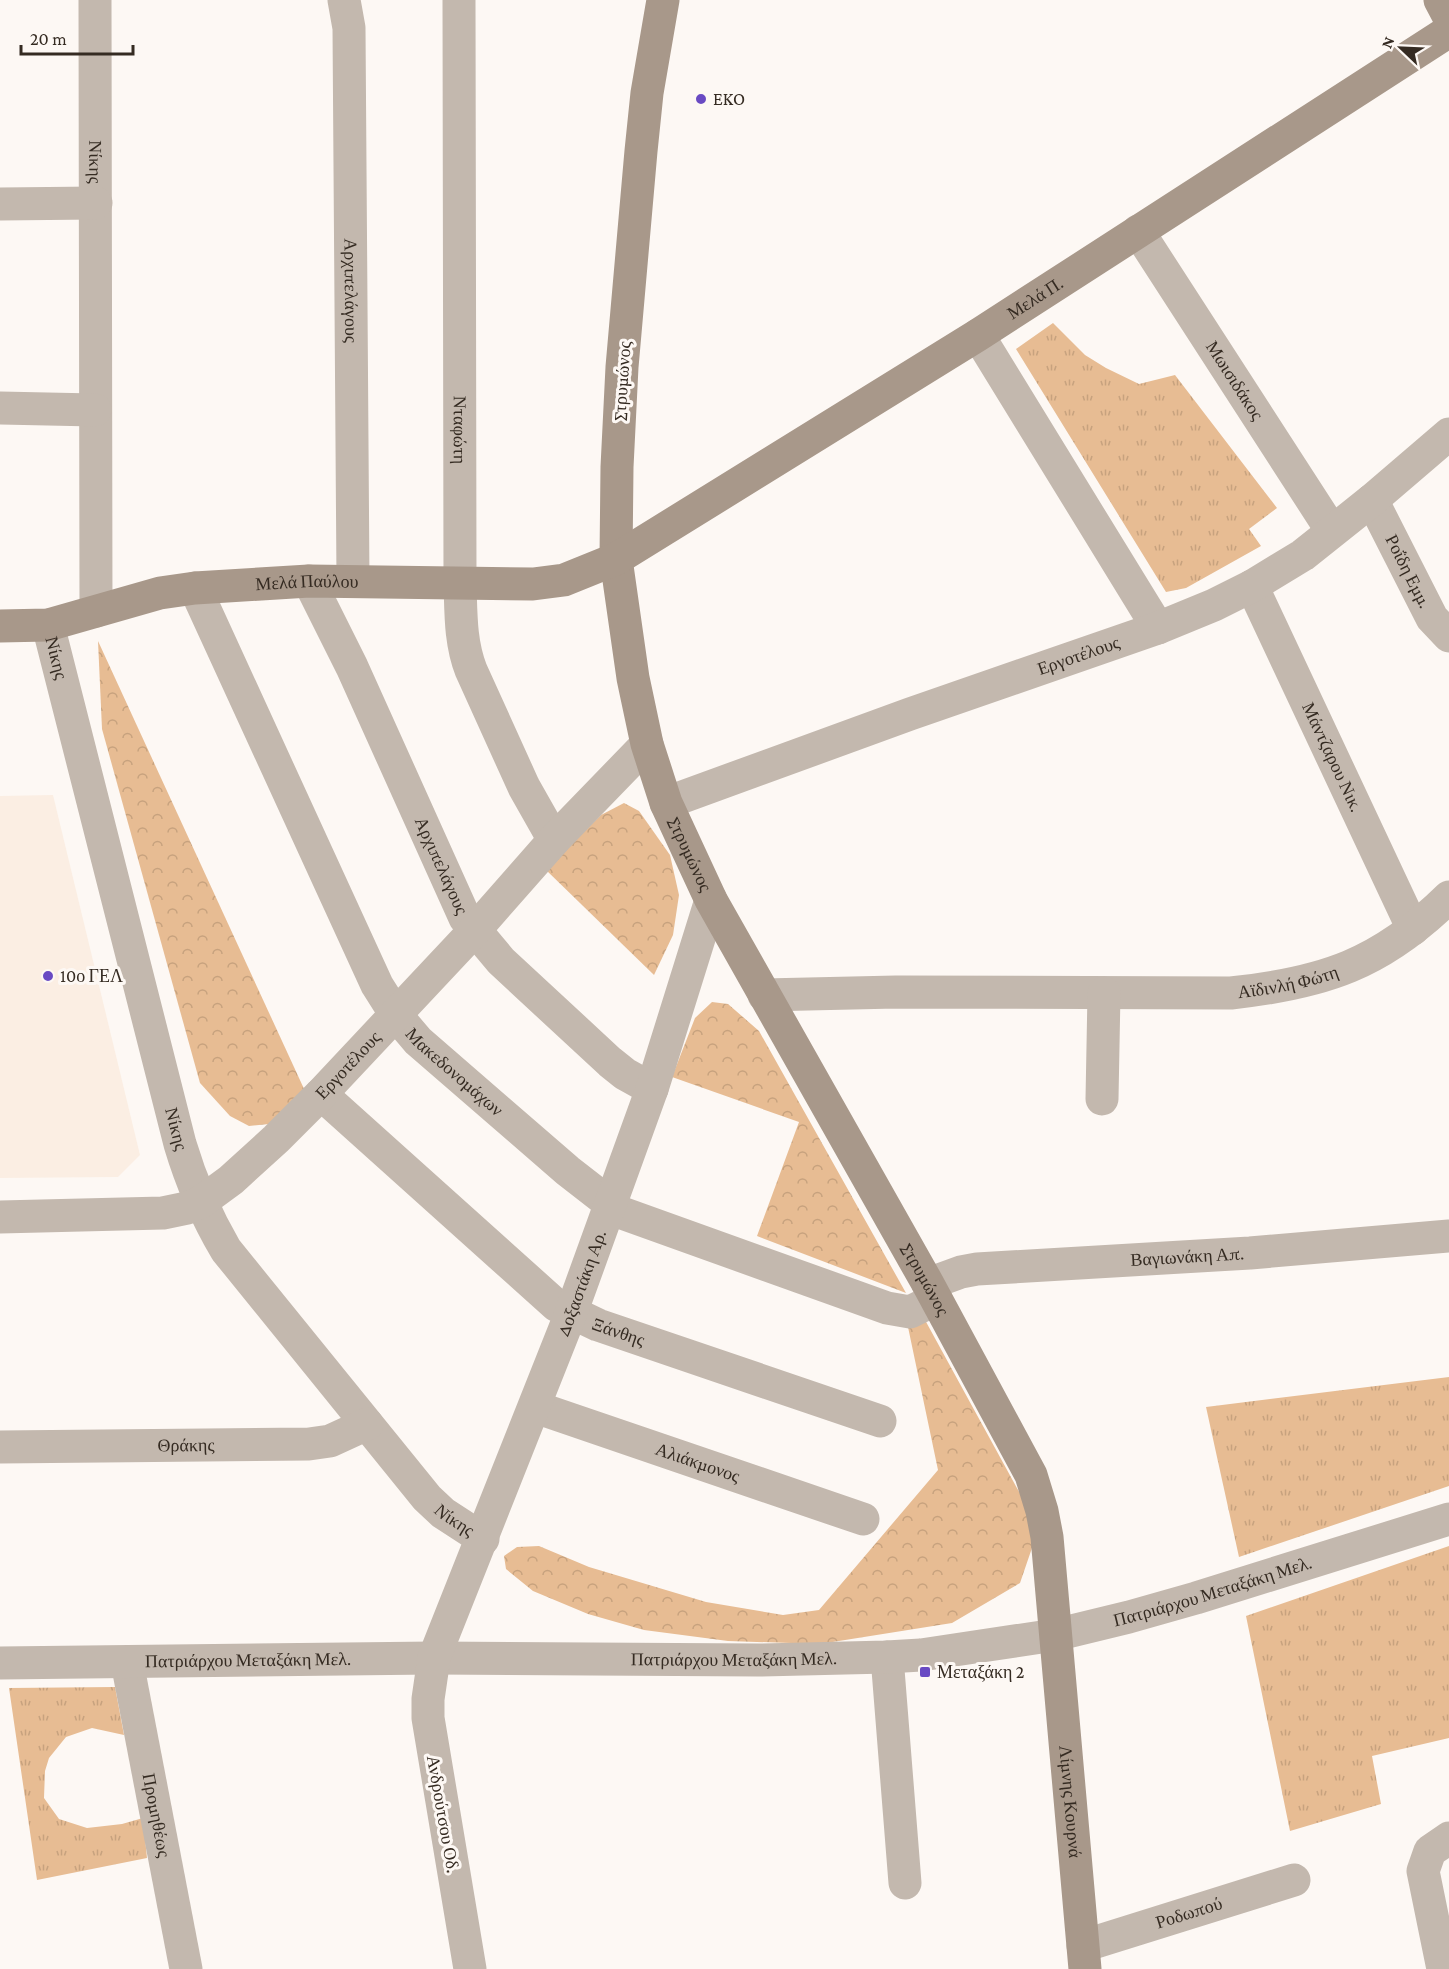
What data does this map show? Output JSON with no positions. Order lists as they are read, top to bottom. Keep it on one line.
{"streets":{"street":["Νίκης","Αρχιπελάγους","Μελά Π.","Στρυμώνος","Μωισιδάκος","Νταφώτη","Ροΐδη Εμμ.","Μελά Παύλου","Εργοτέλους","Μάντζαρου Νικ.","Αϊδινλή Φώτη","Μακεδονομάχων","Βαγιωνάκη Απ.","Δοξαστάκη Αρ.","Ξάνθης","Θράκης","Αλιάκμονος","Πατριάρχου Μεταξάκη Μελ.","Λίμνης Κουρνά","Ανδρούτσου Οδ.","Προμηθέως","Ροδωπού"]},"crossings":[["Νίκης","Μελά Παύλου"],["Νίκης","Εργοτέλους"],["Νίκης","Δοξαστάκη Αρ."],["Νίκης","Θράκης"],["Αρχιπελάγους","Μελά Παύλου"],["Αρχιπελάγους","Εργοτέλους"],["Αρχιπελάγους","Δοξαστάκη Αρ."],["Μελά Π.","Στρυμώνος"],["Μελά Π.","Μωισιδάκος"],["Μελά Π.","Μελά Παύλου"],["Στρυμώνος","Μελά Παύλου"],["Στρυμώνος","Εργοτέλους"],["Στρυμώνος","Αϊδινλή Φώτη"],["Στρυμώνος","Μακεδονομάχων"],["Στρυμώνος","Βαγιωνάκη Απ."],["Στρυμώνος","Δοξαστάκη Αρ."],["Στρυμώνος","Πατριάρχου Μεταξάκη Μελ."],["Στρυμώνος","Λίμνης Κουρνά"],["Μωισιδάκος","Εργοτέλους"],["Νταφώτη","Μελά Παύλου"],["Νταφώτη","Εργοτέλους"],["Ροΐδη Εμμ.","Εργοτέλους"],["Μελά Παύλου","Μακεδονομάχων"],["Εργοτέλους","Μάντζαρου Νικ."],["Εργοτέλους","Μακεδονομάχων"],["Εργοτέλους","Ξάνθης"],["Μάντζαρου Νικ.","Αϊδινλή Φώτη"],["Μακεδονομάχων","Βαγιωνάκη Απ."],["Μακεδονομάχων","Δοξαστάκη Αρ."],["Δοξαστάκη Αρ.","Ξάνθης"],["Δοξαστάκη Αρ.","Αλιάκμονος"],["Δοξαστάκη Αρ.","Πατριάρχου Μεταξάκη Μελ."],["Δοξαστάκη Αρ.","Ανδρούτσου Οδ."],["Πατριάρχου Μεταξάκη Μελ.","Λίμνης Κουρνά"],["Πατριάρχου Μεταξάκη Μελ.","Ανδρούτσου Οδ."],["Πατριάρχου Μεταξάκη Μελ.","Προμηθέως"],["Λίμνης Κουρνά","Ροδωπού"]],"places":{"other":["EKO","10ο ΓΕΛ"],"transit":["Μεταξάκη 2"]},"scale_bar":"20 m","north":"top left"}
